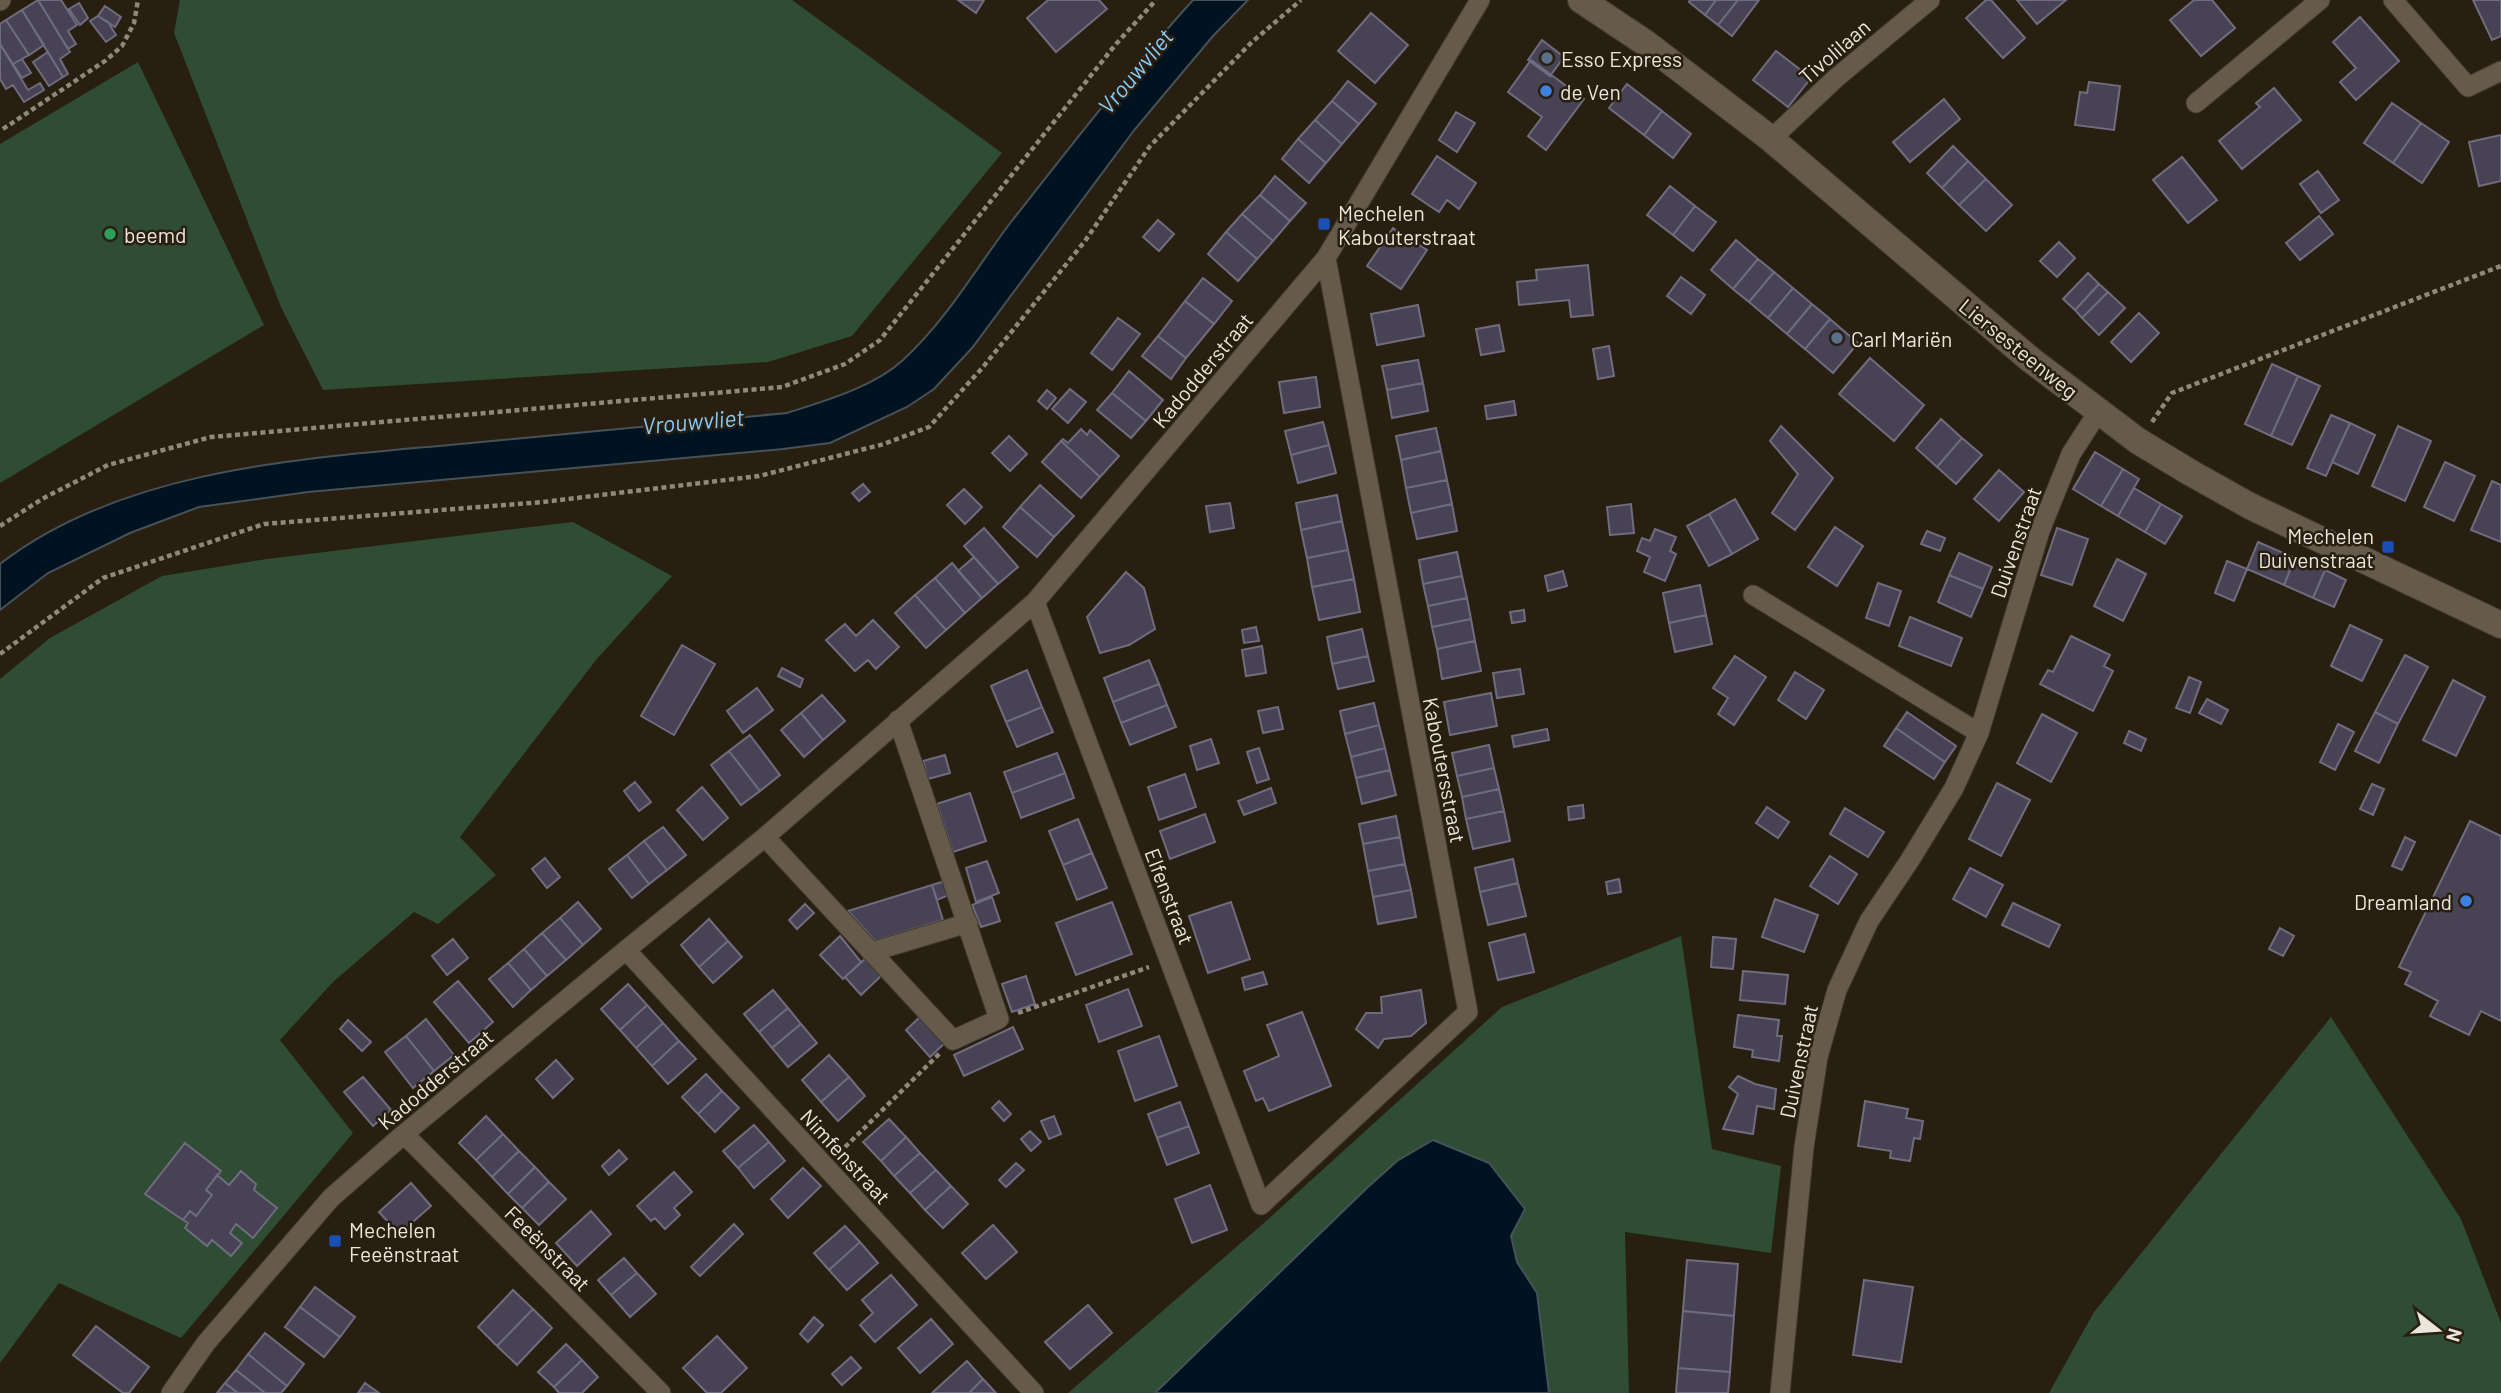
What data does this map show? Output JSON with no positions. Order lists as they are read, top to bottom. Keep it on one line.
{"streets":{"main road":["Liersesteenweg"],"street":["Tivolilaan","Kadodderstraat","Duivenstraat","Kaboutersstraat","Elfenstraat","Nimfenstraat","Feeënstraat"]},"crossings":[["Tivolilaan","Liersesteenweg"],["Liersesteenweg","Duivenstraat"],["Kadodderstraat","Kaboutersstraat"],["Kadodderstraat","Elfenstraat"],["Kadodderstraat","Nimfenstraat"],["Kadodderstraat","Feeënstraat"],["Kaboutersstraat","Elfenstraat"]],"water":["Vrouwvliet"],"places":{"other":["Esso Express","de Ven","beemd","Carl Mariën","Dreamland"],"transit":["Mechelen Kabouterstraat","Mechelen Duivenstraat","Mechelen Feeënstraat"]},"north":"right"}
